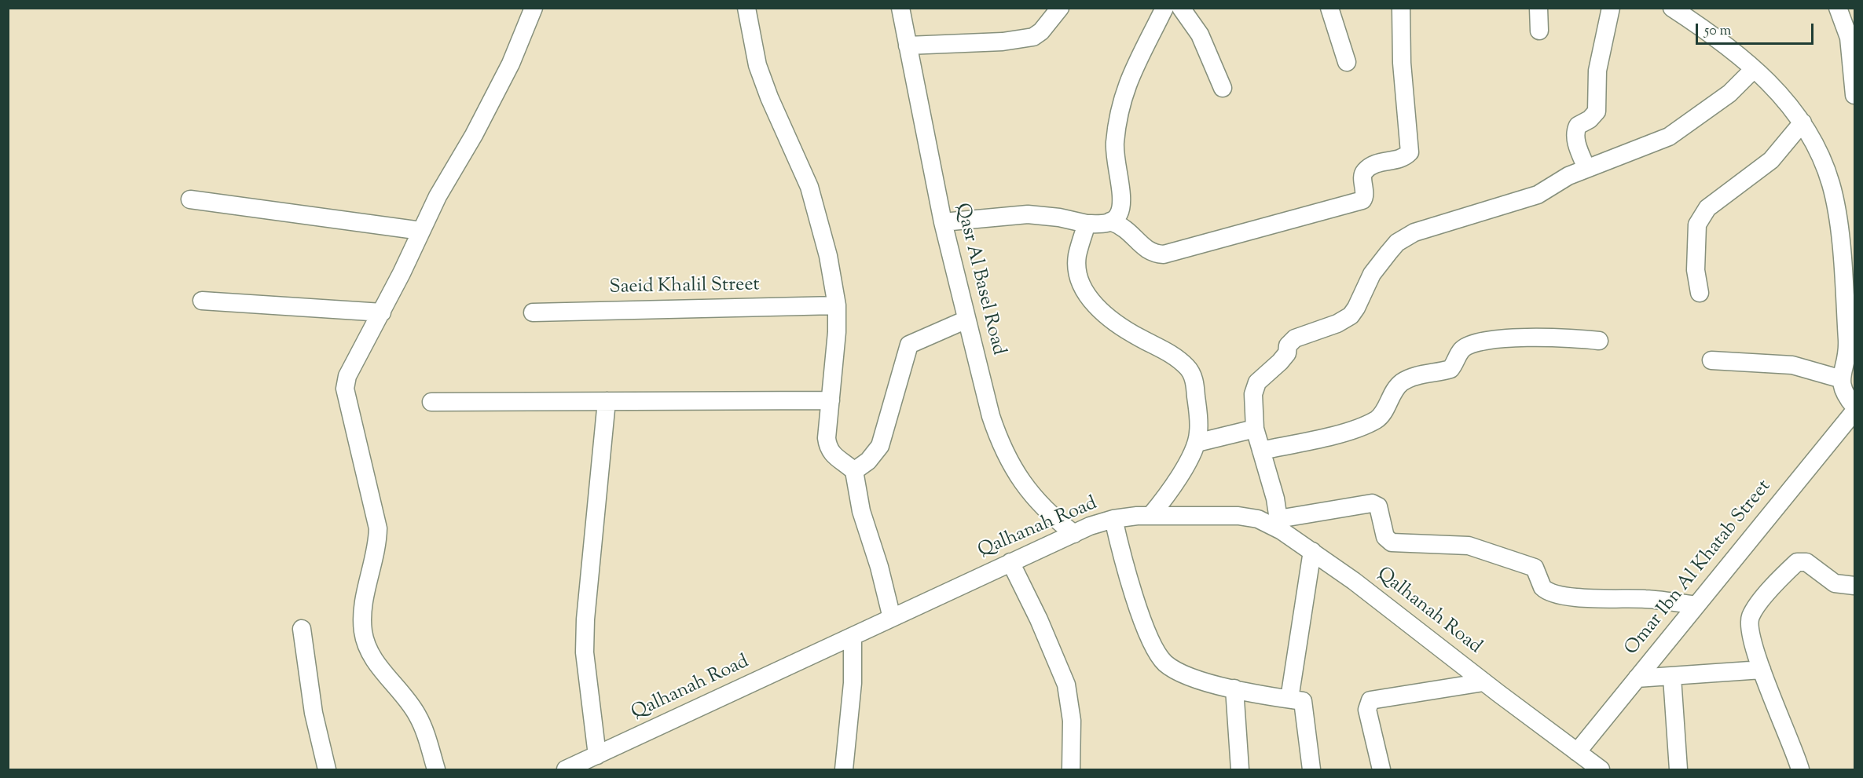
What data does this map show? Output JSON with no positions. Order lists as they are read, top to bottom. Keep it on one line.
{"streets":{"street":["Qasr Al Basel Road","Saeid Khalil Street","Qalhanah Road","Omar Ibn Al Khatab Street"]},"crossings":[["Qasr Al Basel Road","Qalhanah Road"],["Qalhanah Road","Omar Ibn Al Khatab Street"]],"scale_bar":"50 m"}
